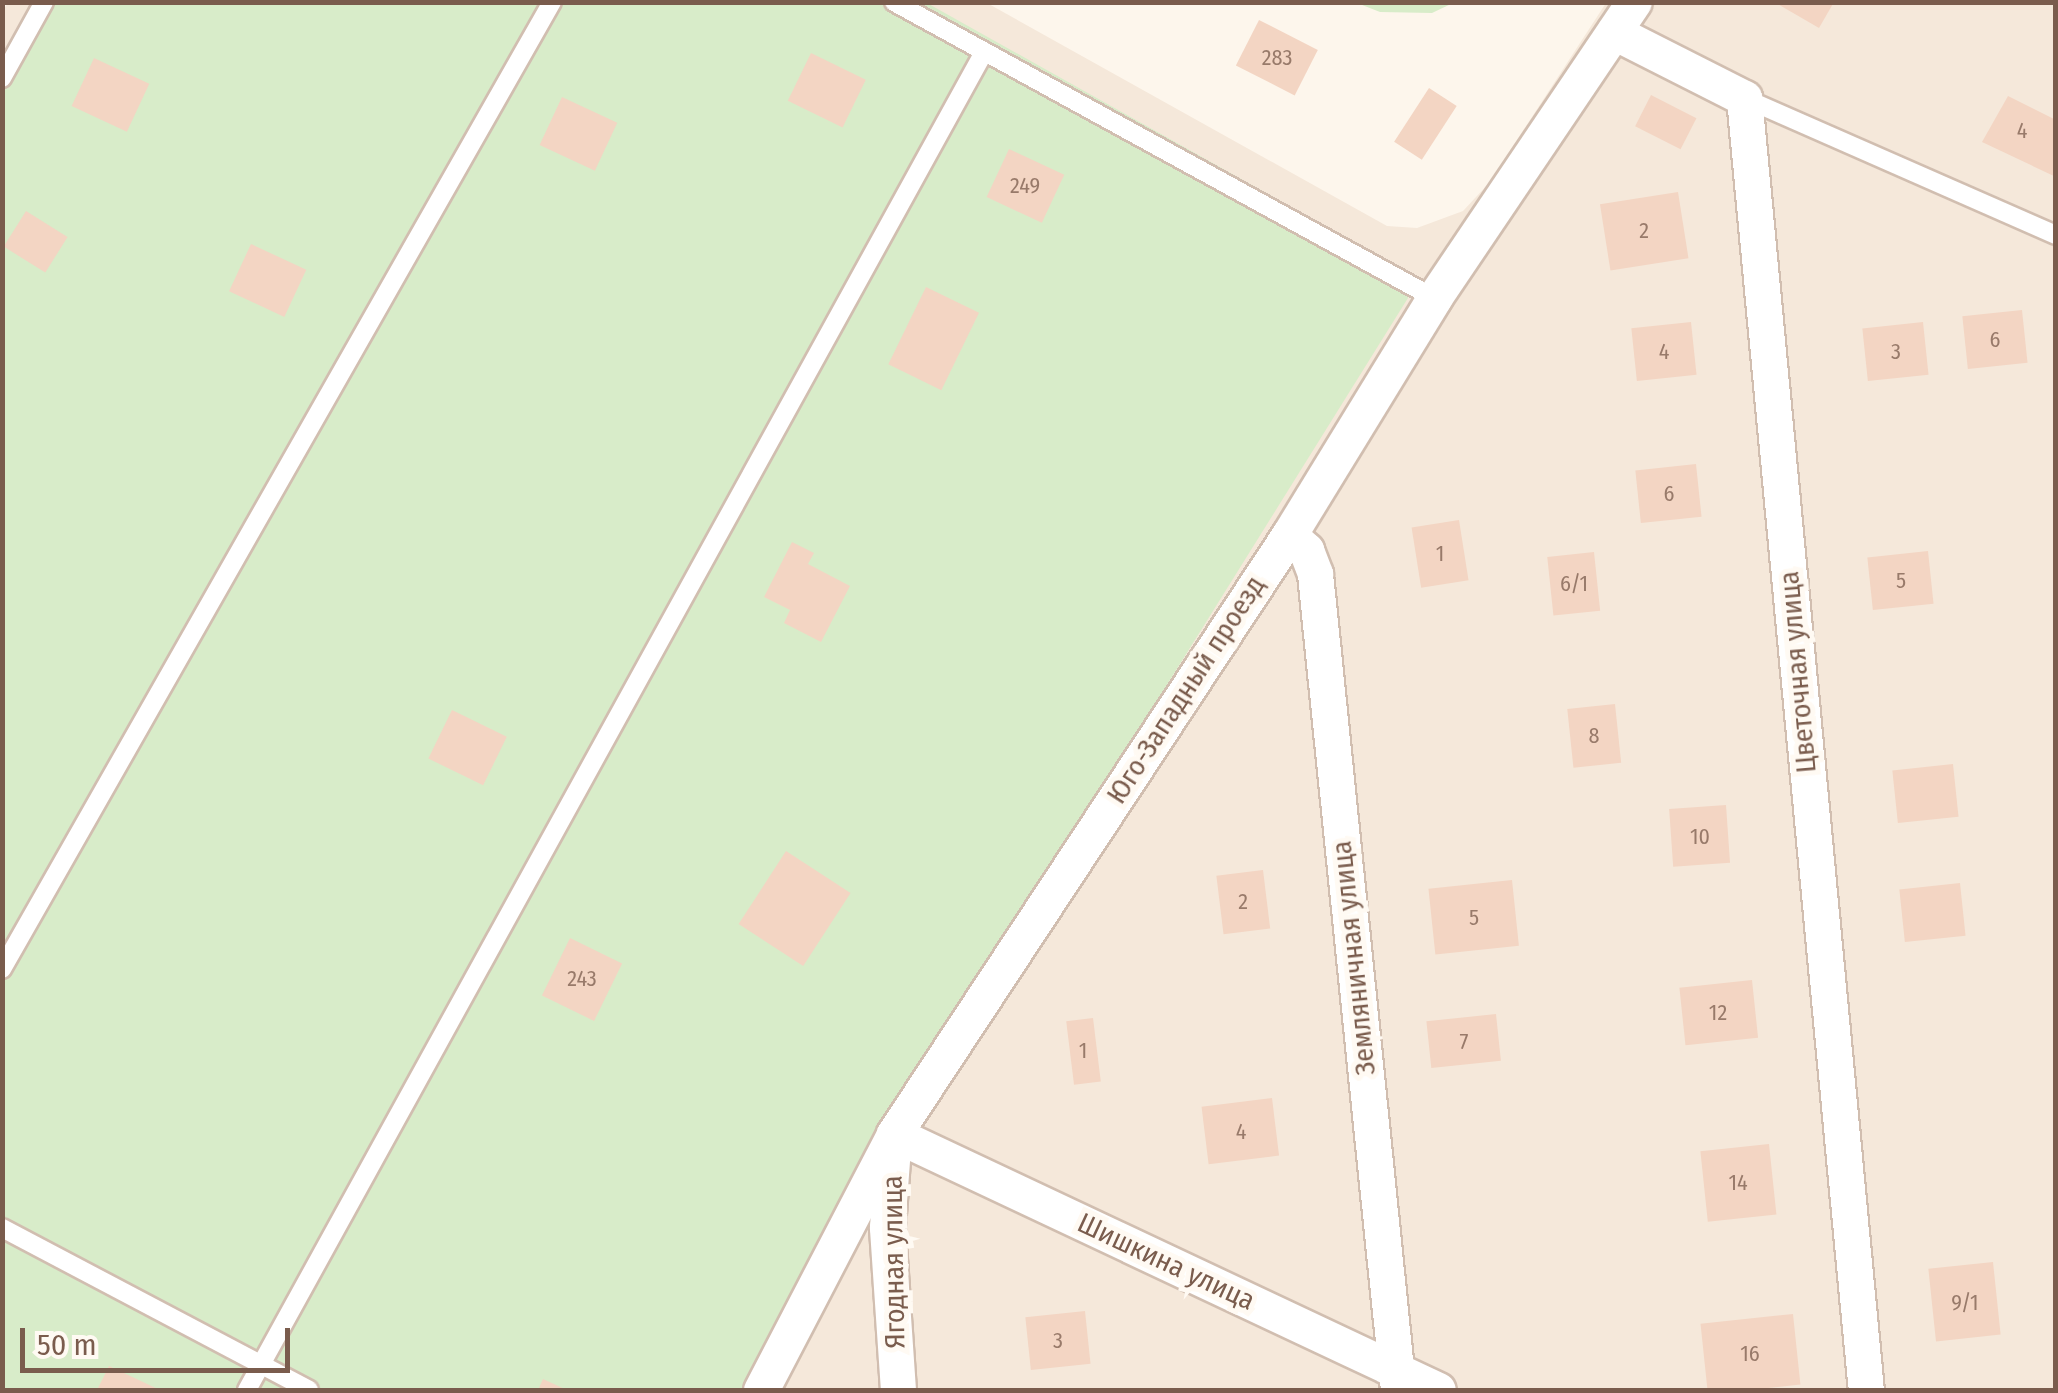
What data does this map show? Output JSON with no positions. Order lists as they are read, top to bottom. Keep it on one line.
{"streets":{"street":["Цветочная улица","Юго-Западный проезд","Земляничная улица","Ягодная улица","Шишкина улица"]},"crossings":[["Юго-Западный проезд","Земляничная улица"],["Юго-Западный проезд","Ягодная улица"],["Юго-Западный проезд","Шишкина улица"],["Земляничная улица","Шишкина улица"],["Ягодная улица","Шишкина улица"]],"house_numbers":["283","4","249","2","6","4","3","6","1","5","6/1","8","10","2","5","243","12","7","1","4","14","9/1","3","16"],"scale_bar":"50 m"}
